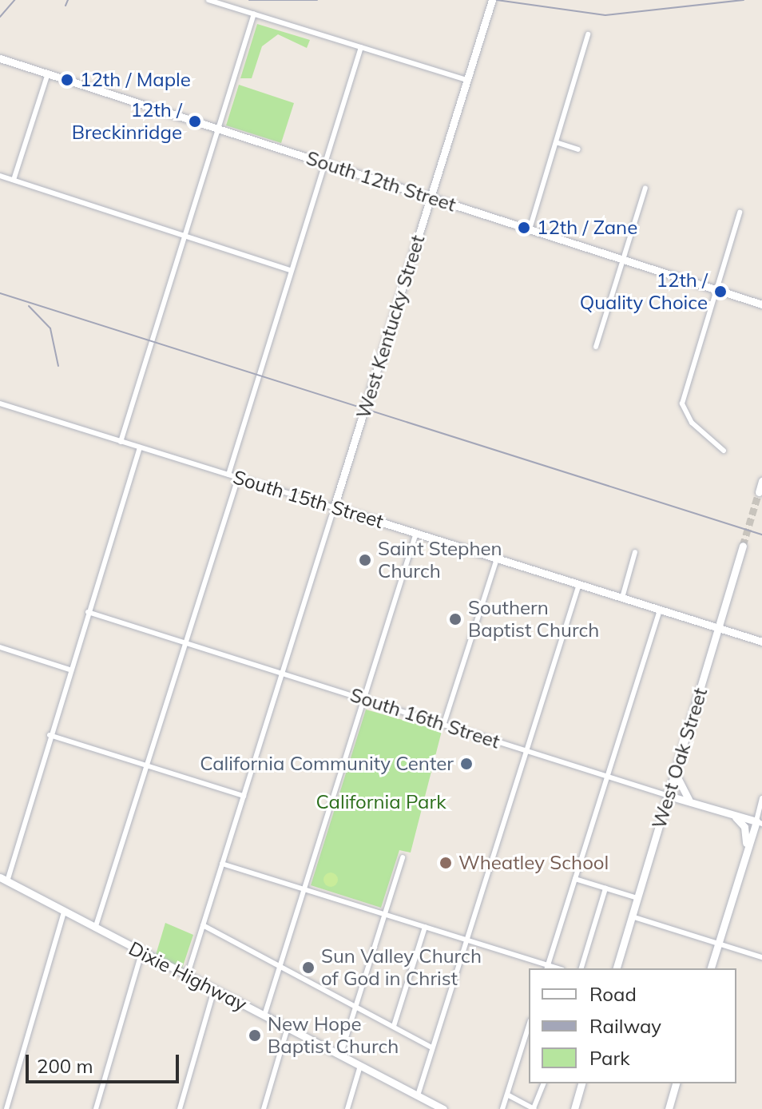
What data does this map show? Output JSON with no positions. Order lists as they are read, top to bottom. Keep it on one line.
{"streets":{"street":["South 12th Street","West Kentucky Street","South 15th Street","South 16th Street","West Oak Street","Dixie Highway"]},"crossings":[["South 12th Street","West Kentucky Street"],["West Kentucky Street","South 15th Street"],["South 15th Street","West Oak Street"],["South 16th Street","West Oak Street"]],"parks":["California Park"],"places":["12th / Maple","12th / Breckinridge","12th / Zane","12th / Quality Choice","Saint Stephen Church","Southern Baptist Church","California Community Center","Wheatley School","Sun Valley Church of God in Christ","New Hope Baptist Church"],"legend":["Road","Railway","Park"],"scale_bar":"200 m"}
